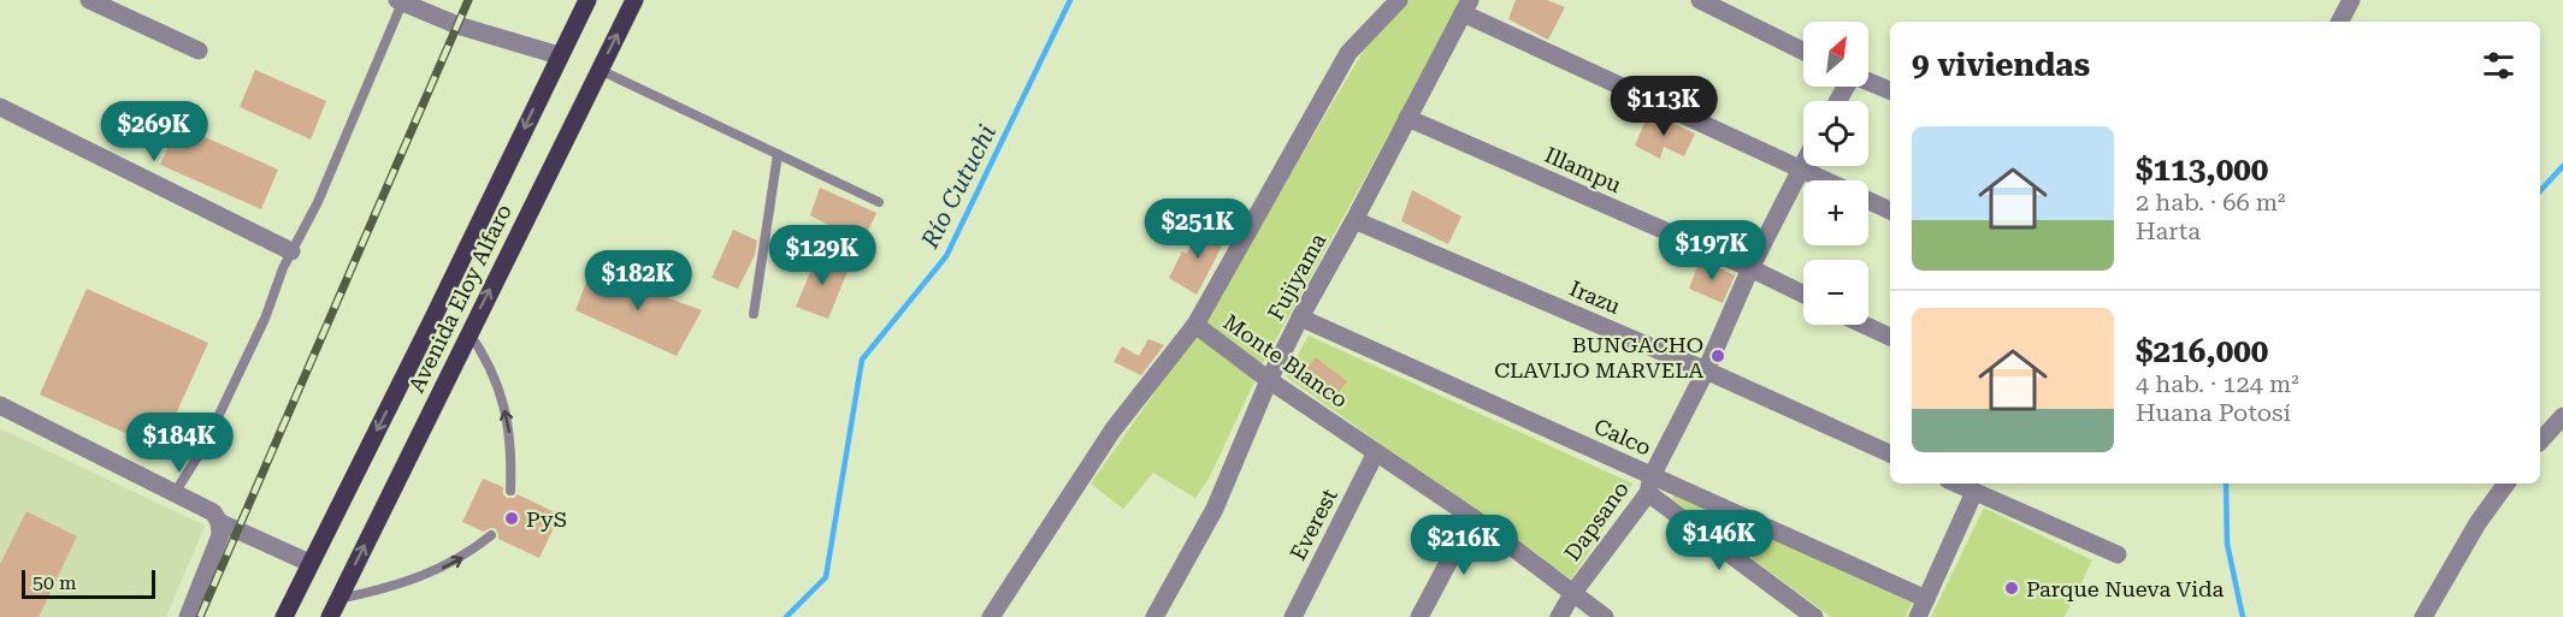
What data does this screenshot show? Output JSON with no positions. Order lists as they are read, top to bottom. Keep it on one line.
{"streets":{"main road":["Avenida Eloy Alfaro"],"street":["Illampu","Fujiyama","Irazu","Monte Blanco","Calco","Dapsano","Everest"]},"crossings":[["Illampu","Fujiyama"],["Illampu","Dapsano"],["Fujiyama","Irazu"],["Fujiyama","Monte Blanco"],["Fujiyama","Calco"],["Irazu","Dapsano"],["Monte Blanco","Dapsano"],["Monte Blanco","Everest"],["Calco","Dapsano"]],"water":["Río Cutuchi"],"places":["BUNGACHO CLAVIJO MARVELA","PyS","Parque Nueva Vida"],"scale_bar":"50 m","north":"top right","page":{"map_buttons":["+","−"],"heading":"9 viviendas","price":["$113K","$269K","$251K","$197K","$129K","$182K","$184K","$146K","$216K"],"list":[{"name":"$113,000","note":"2 hab. · 66 m² · Harta"},{"name":"$216,000","note":"4 hab. · 124 m² · Huana Potosí"}],"scale":"50 m"}}
